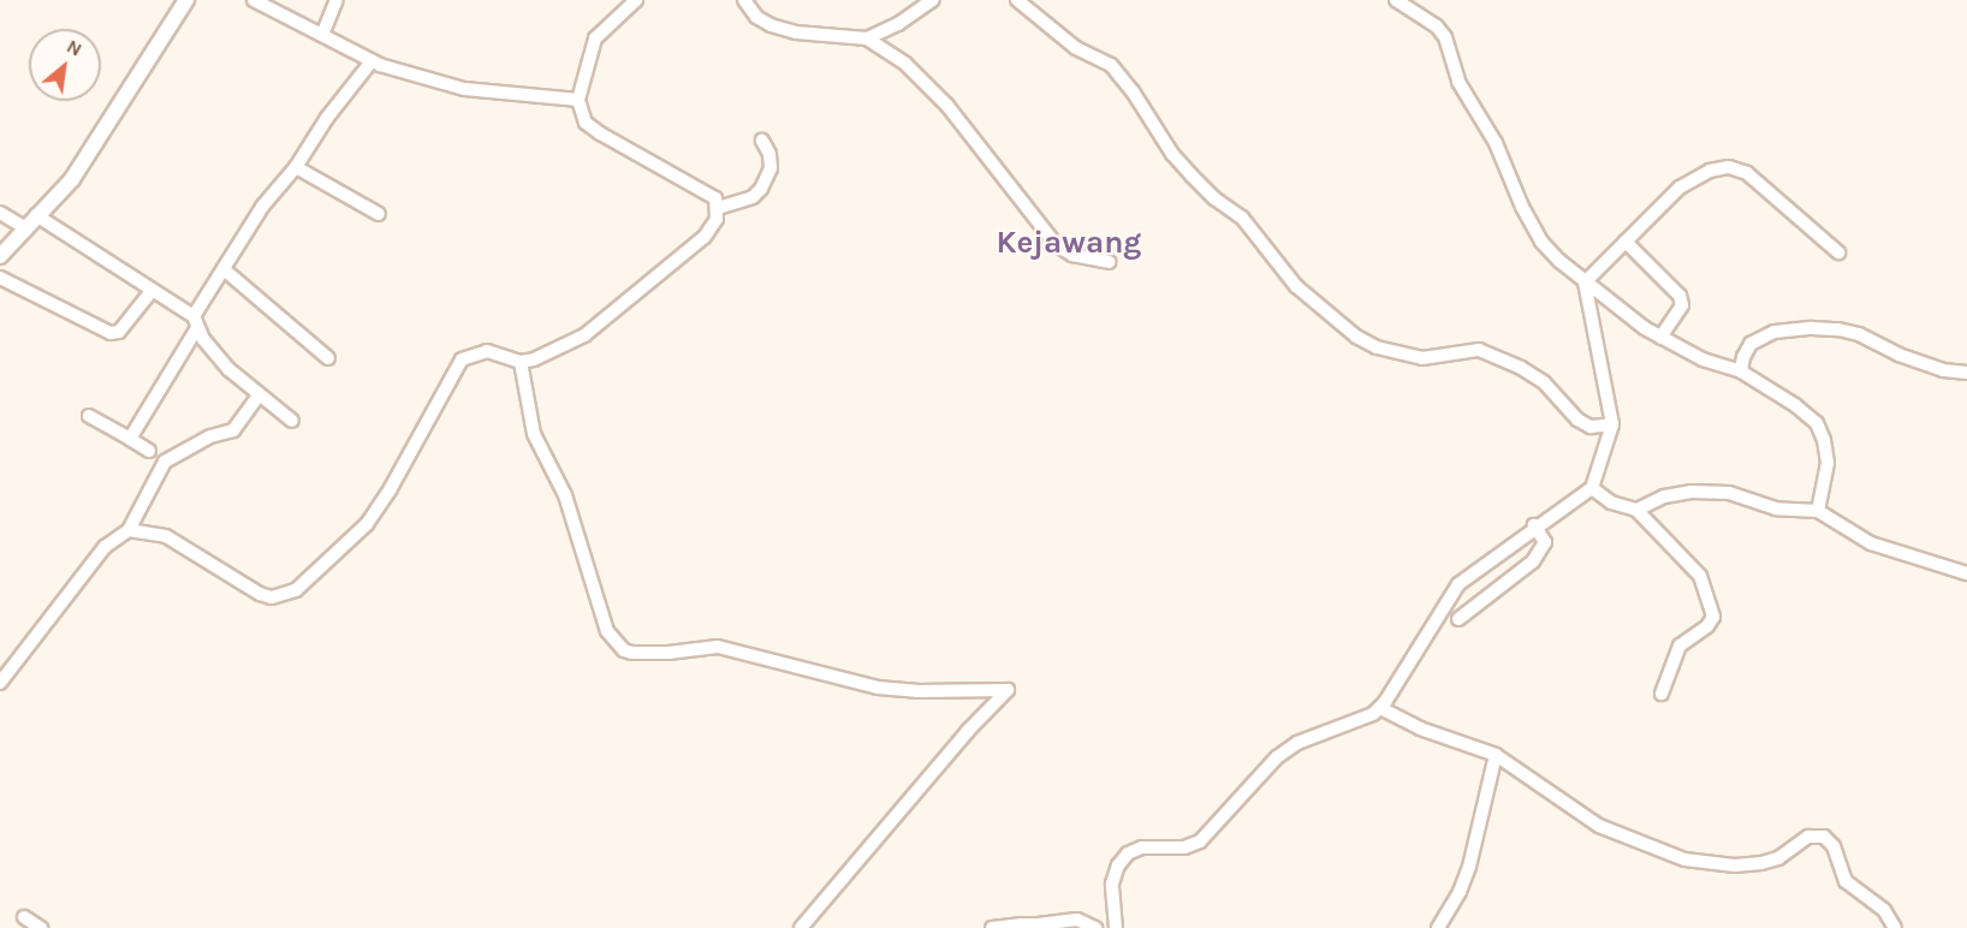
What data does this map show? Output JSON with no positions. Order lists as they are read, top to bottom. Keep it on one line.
{"districts":["Kejawang"],"north":"top right"}
